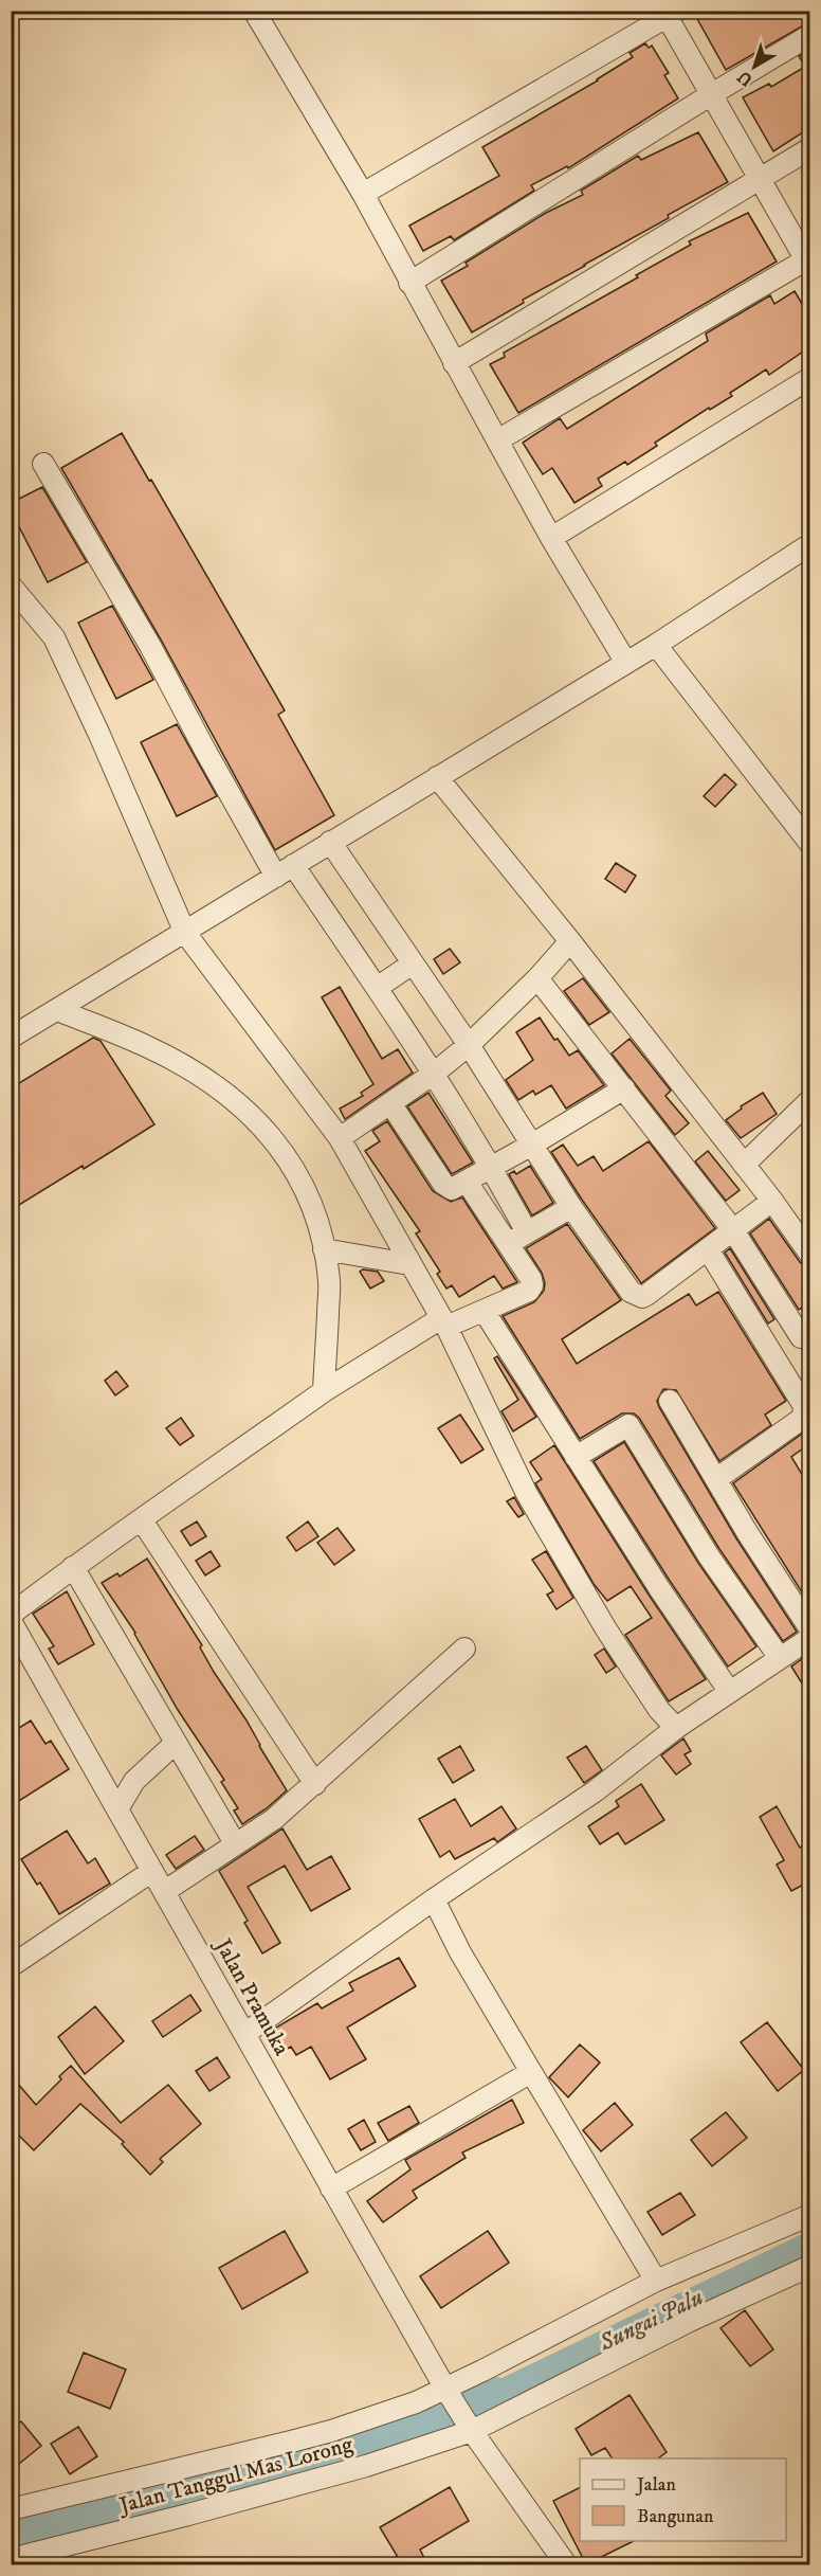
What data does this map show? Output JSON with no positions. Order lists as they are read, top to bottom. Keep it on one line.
{"streets":{"street":["Jalan Pramuka","Jalan Tanggul Mas Lorong"]},"crossings":[["Jalan Pramuka","Jalan Tanggul Mas Lorong"]],"water":["Sungai Palu"],"legend":["Jalan","Bangunan"],"north":"bottom left"}
